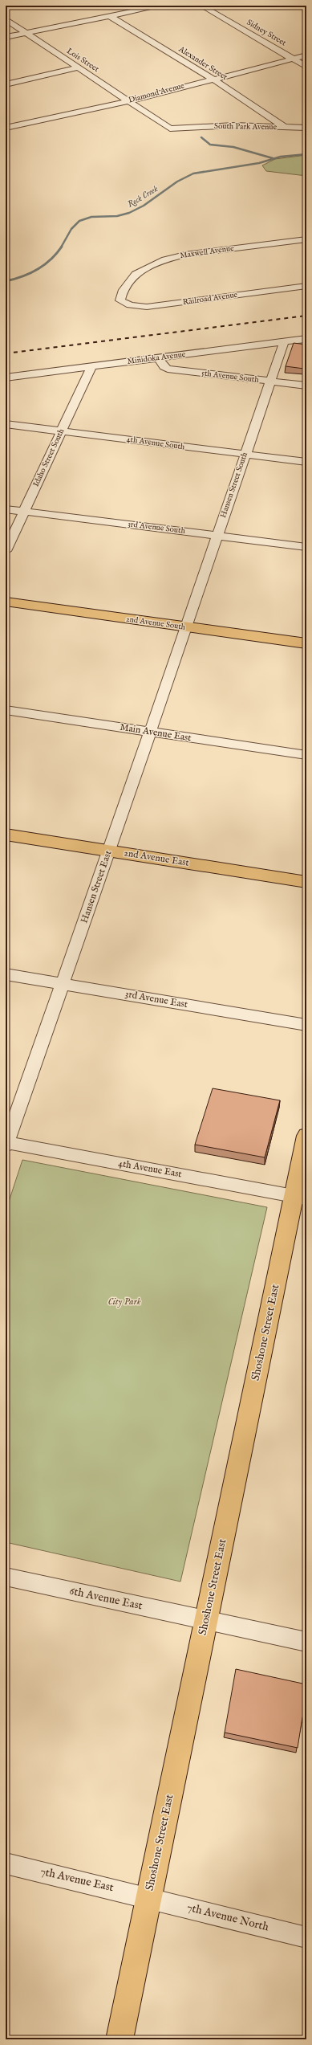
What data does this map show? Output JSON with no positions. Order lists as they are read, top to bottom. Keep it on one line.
{"streets":{"main road":["2nd Avenue South","2nd Avenue East","Shoshone Street East"],"street":["Sidney Street","Lois Street","Alexander Street","Diamond Avenue","South Park Avenue","Maxwell Avenue","Railroad Avenue","Minidoka Avenue","5th Avenue South","4th Avenue South","Idaho Street South","Hansen Street South","3rd Avenue South","Main Avenue East","Hansen Street East","3rd Avenue East","4th Avenue East","6th Avenue East","7th Avenue East","7th Avenue North"]},"crossings":[["Sidney Street","Diamond Avenue"],["Lois Street","Diamond Avenue"],["Lois Street","South Park Avenue"],["Alexander Street","Diamond Avenue"],["Alexander Street","South Park Avenue"],["Maxwell Avenue","Railroad Avenue"],["Minidoka Avenue","5th Avenue South"],["Minidoka Avenue","Idaho Street South"],["Minidoka Avenue","Hansen Street South"],["5th Avenue South","Hansen Street South"],["4th Avenue South","Idaho Street South"],["4th Avenue South","Hansen Street South"],["Idaho Street South","3rd Avenue South"],["Hansen Street South","3rd Avenue South"],["Hansen Street South","2nd Avenue South"],["Hansen Street South","Hansen Street East"],["2nd Avenue South","Hansen Street East"],["Main Avenue East","Hansen Street East"],["2nd Avenue East","Hansen Street East"],["Hansen Street East","3rd Avenue East"],["Hansen Street East","4th Avenue East"],["4th Avenue East","Shoshone Street East"],["Shoshone Street East","6th Avenue East"],["Shoshone Street East","7th Avenue East"],["Shoshone Street East","7th Avenue North"],["7th Avenue East","7th Avenue North"]],"water":["Rock Creek"],"parks":["City Park"]}
